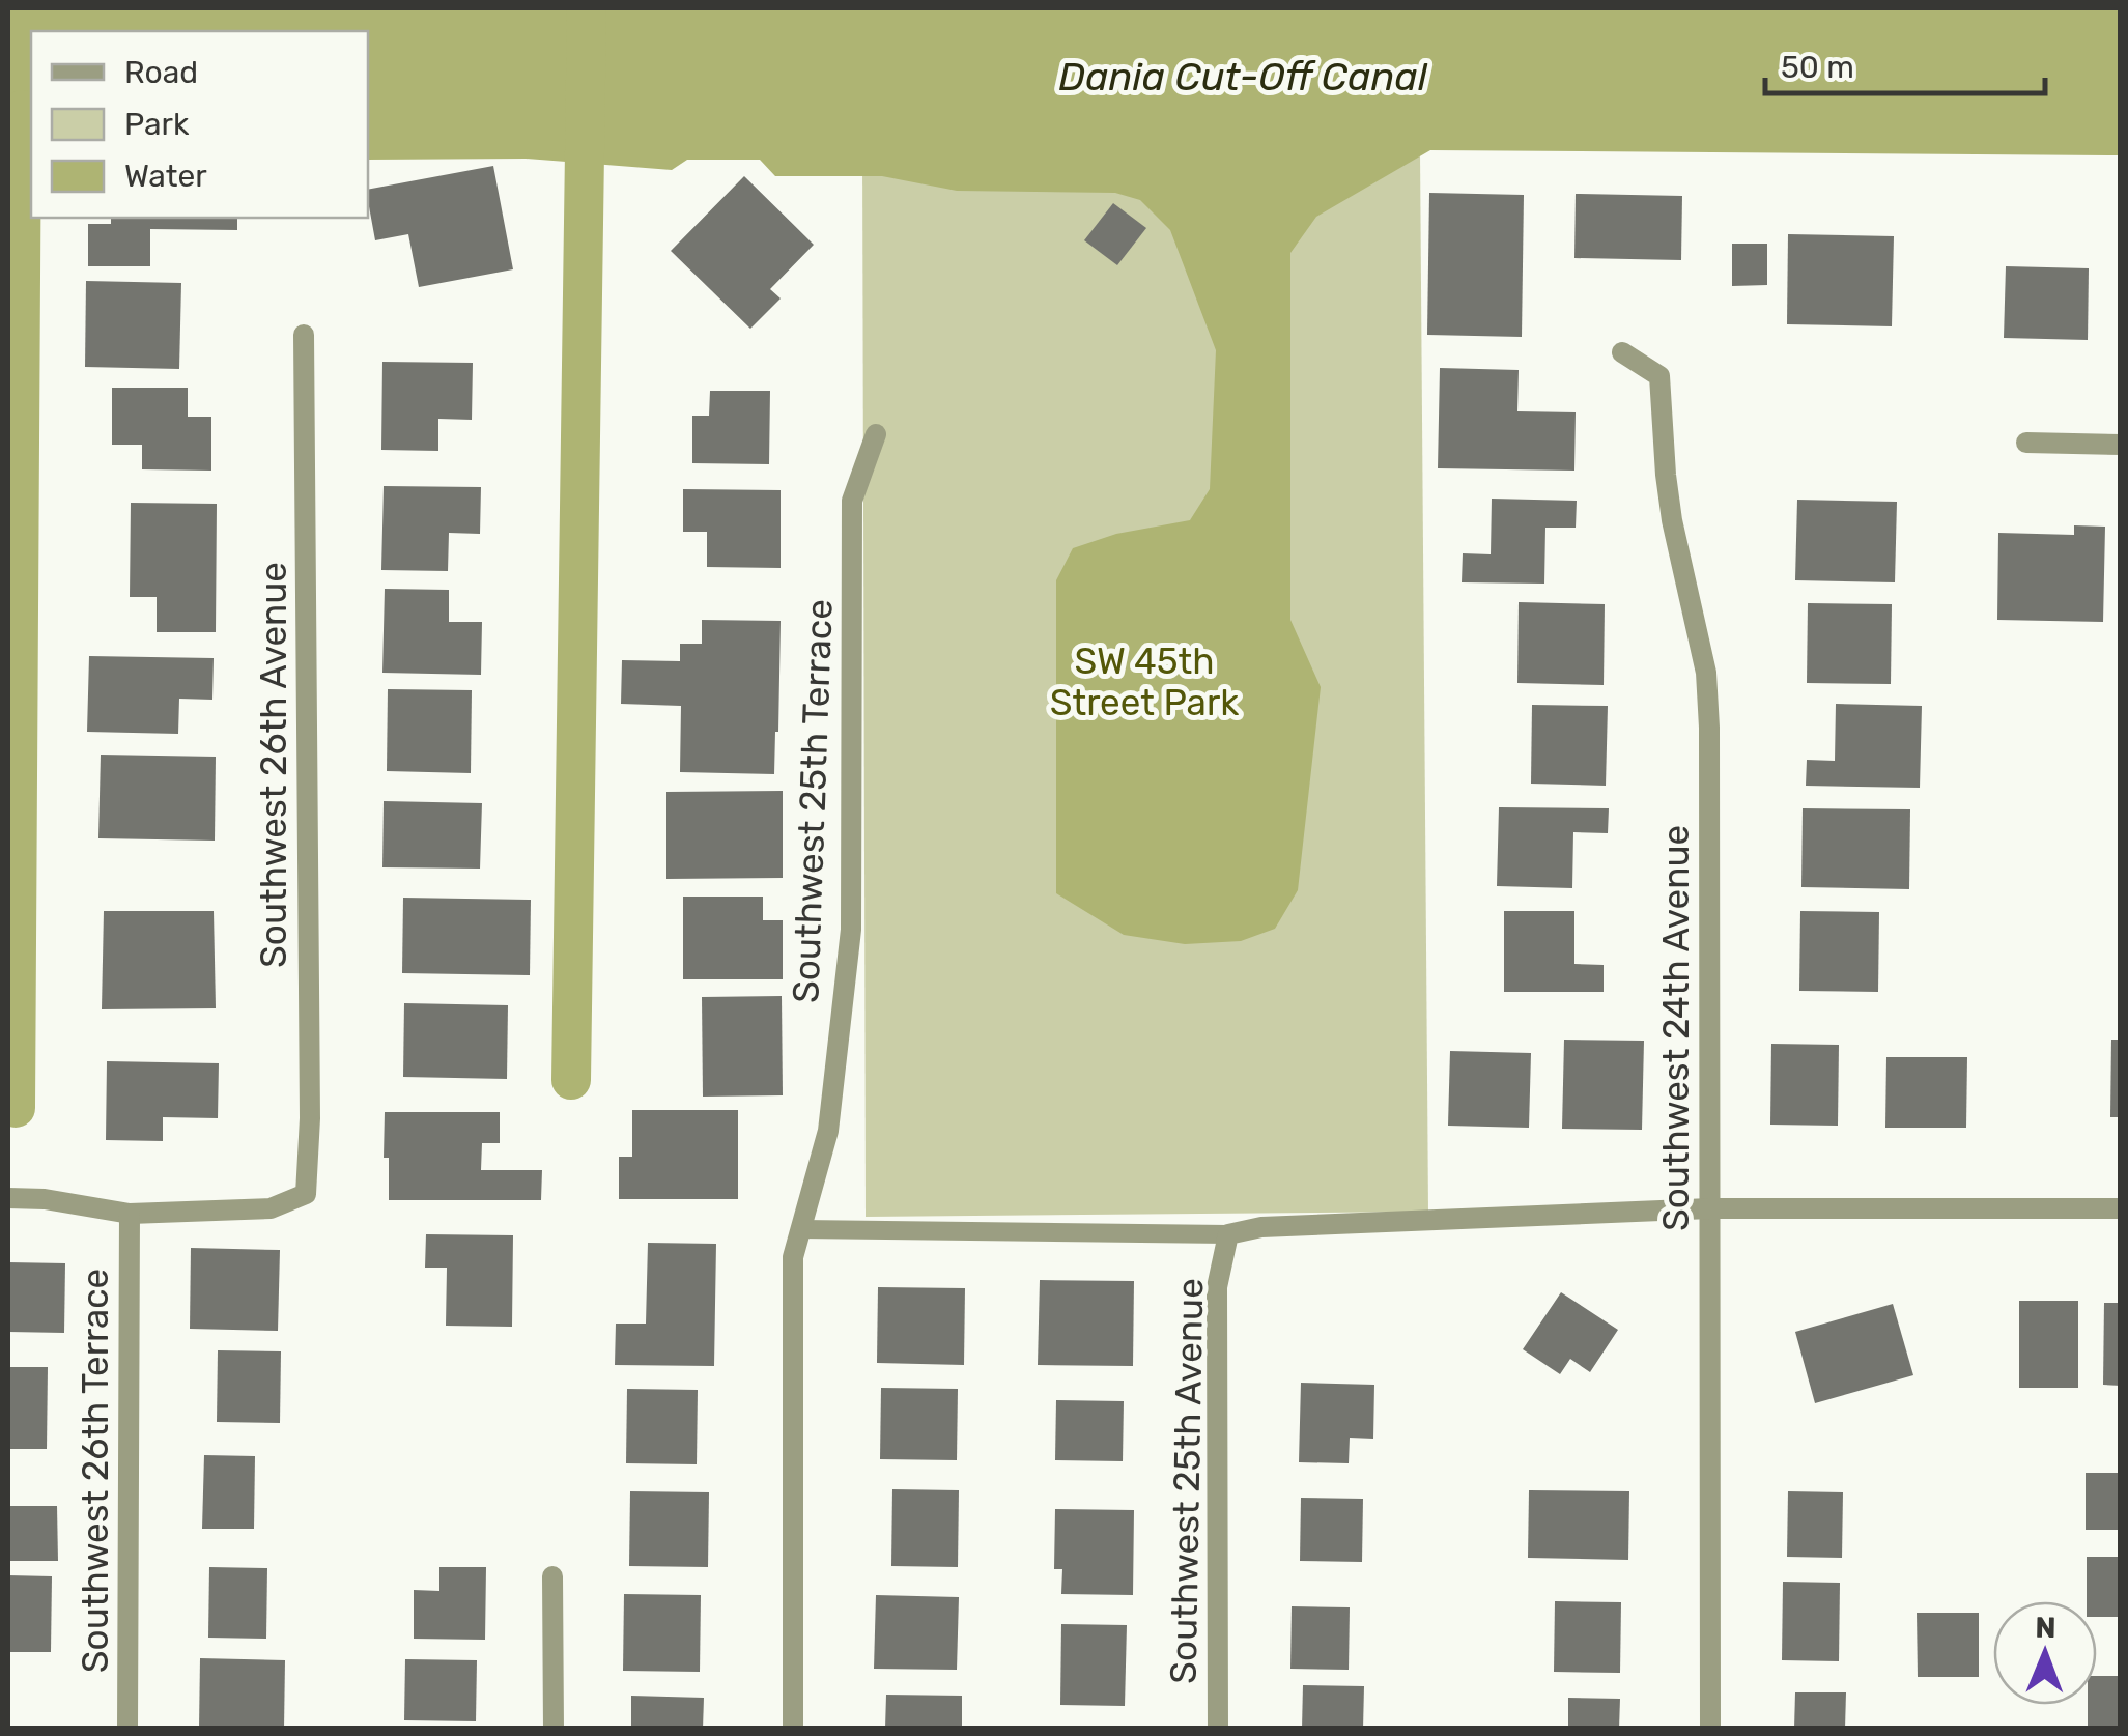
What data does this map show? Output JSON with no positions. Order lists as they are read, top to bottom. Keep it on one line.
{"streets":{"street":["Southwest 26th Avenue","Southwest 25th Terrace","Southwest 24th Avenue","Southwest 26th Terrace","Southwest 25th Avenue"]},"crossings":[["Southwest 26th Avenue","Southwest 26th Terrace"]],"water":["Dania Cut-Off Canal"],"parks":["SW 45th Street Park"],"legend":["Road","Park","Water"],"scale_bar":"50 m","north":"top"}
